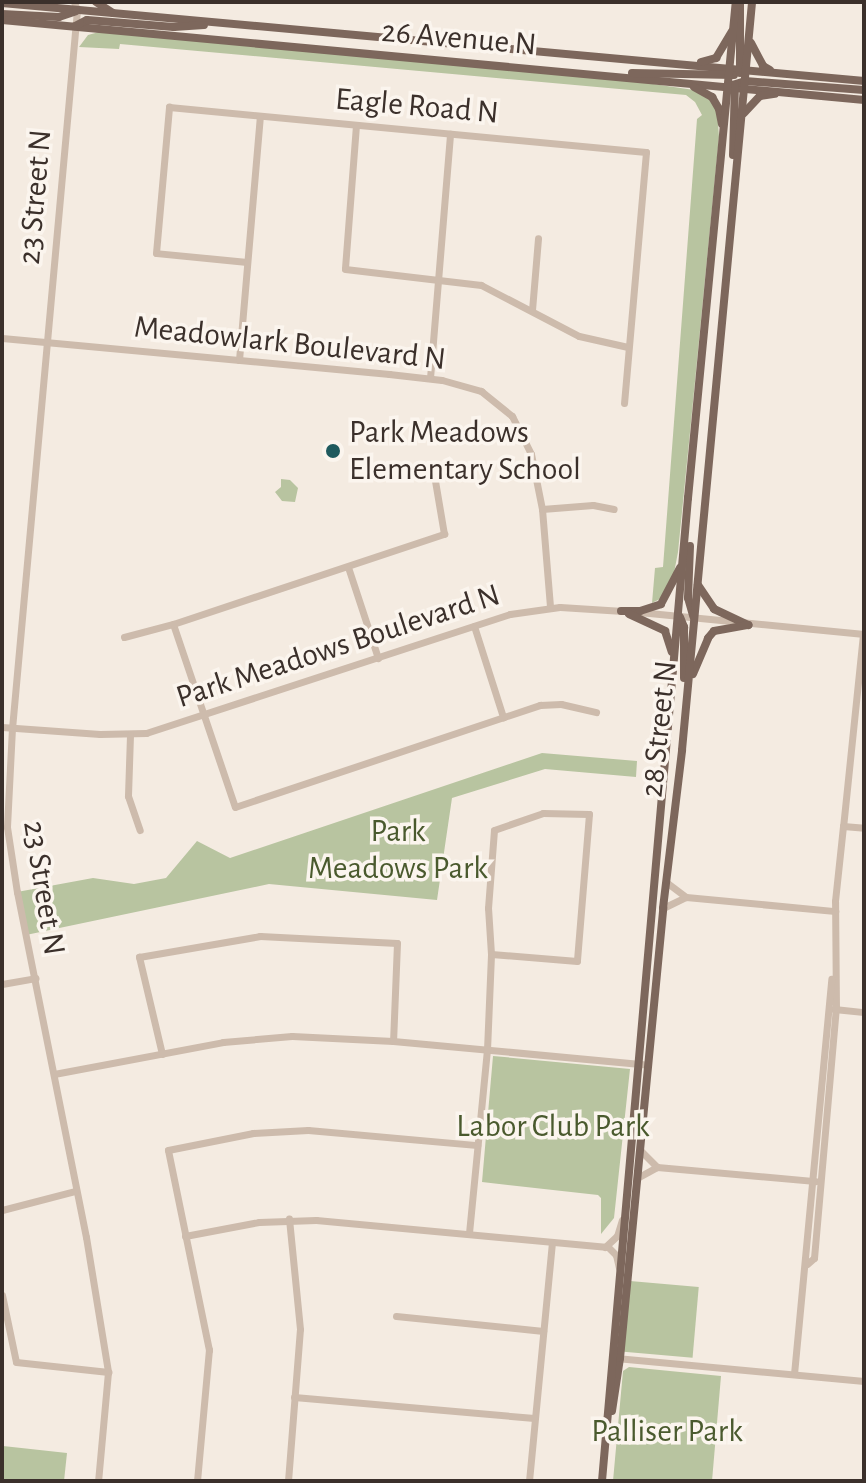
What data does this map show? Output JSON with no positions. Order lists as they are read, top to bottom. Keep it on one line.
{"streets":{"main road":["26 Avenue N","28 Street N"],"street":["Eagle Road N","23 Street N","Meadowlark Boulevard N","Park Meadows Boulevard N"]},"crossings":[["26 Avenue N","23 Street N"],["26 Avenue N","28 Street N"],["23 Street N","Meadowlark Boulevard N"],["23 Street N","Park Meadows Boulevard N"],["Meadowlark Boulevard N","Park Meadows Boulevard N"],["Park Meadows Boulevard N","28 Street N"]],"parks":["Park Meadows Park","Labor Club Park","Palliser Park"],"places":["Park Meadows Elementary School"]}
